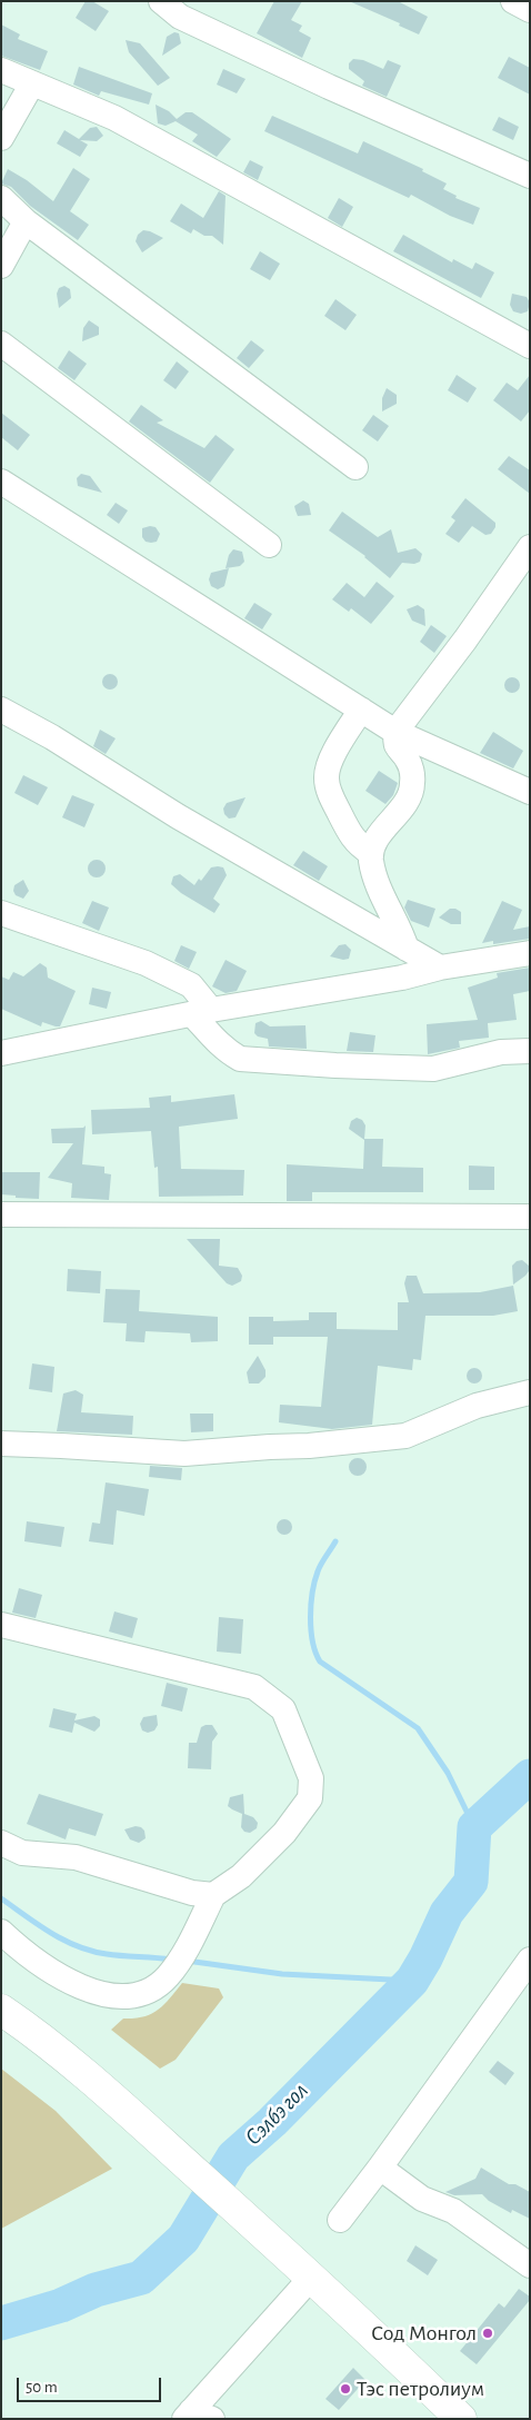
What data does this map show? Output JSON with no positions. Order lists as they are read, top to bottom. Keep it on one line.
{"water":["Сэлбэ гол"],"places":["Сод Монгол","Тэс петролиум"],"scale_bar":"50 m"}
